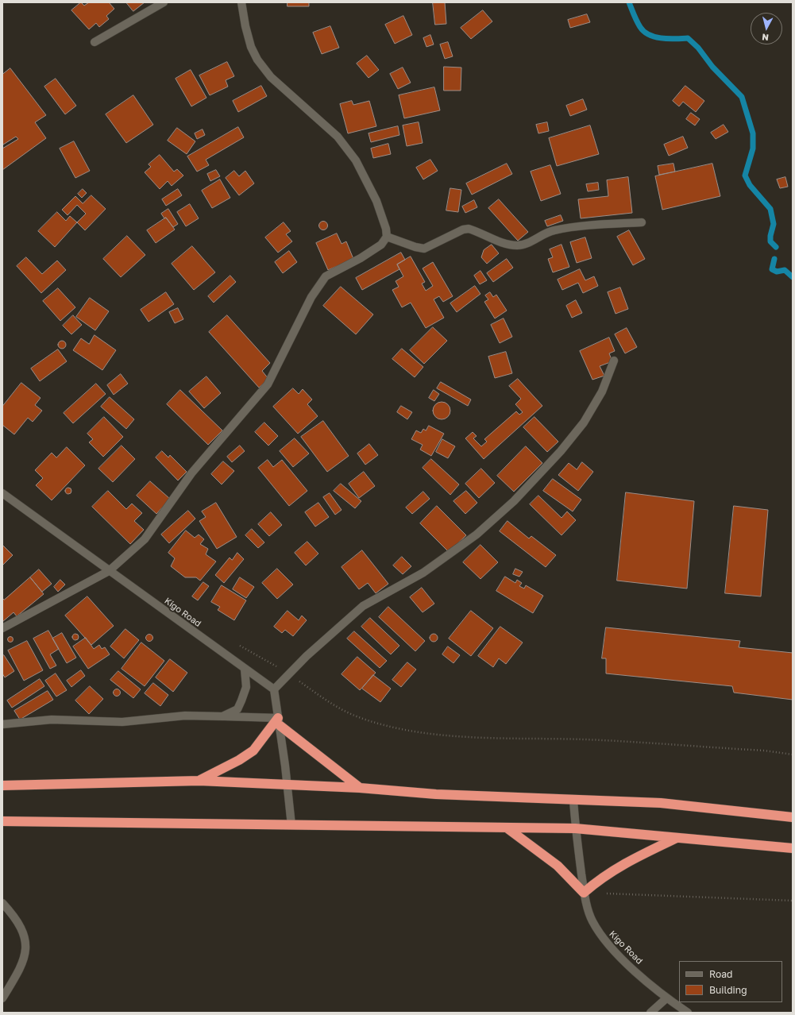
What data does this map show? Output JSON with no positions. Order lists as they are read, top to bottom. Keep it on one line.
{"streets":{"street":["Kigo Road"]},"legend":["Road","Building"],"north":"bottom"}
